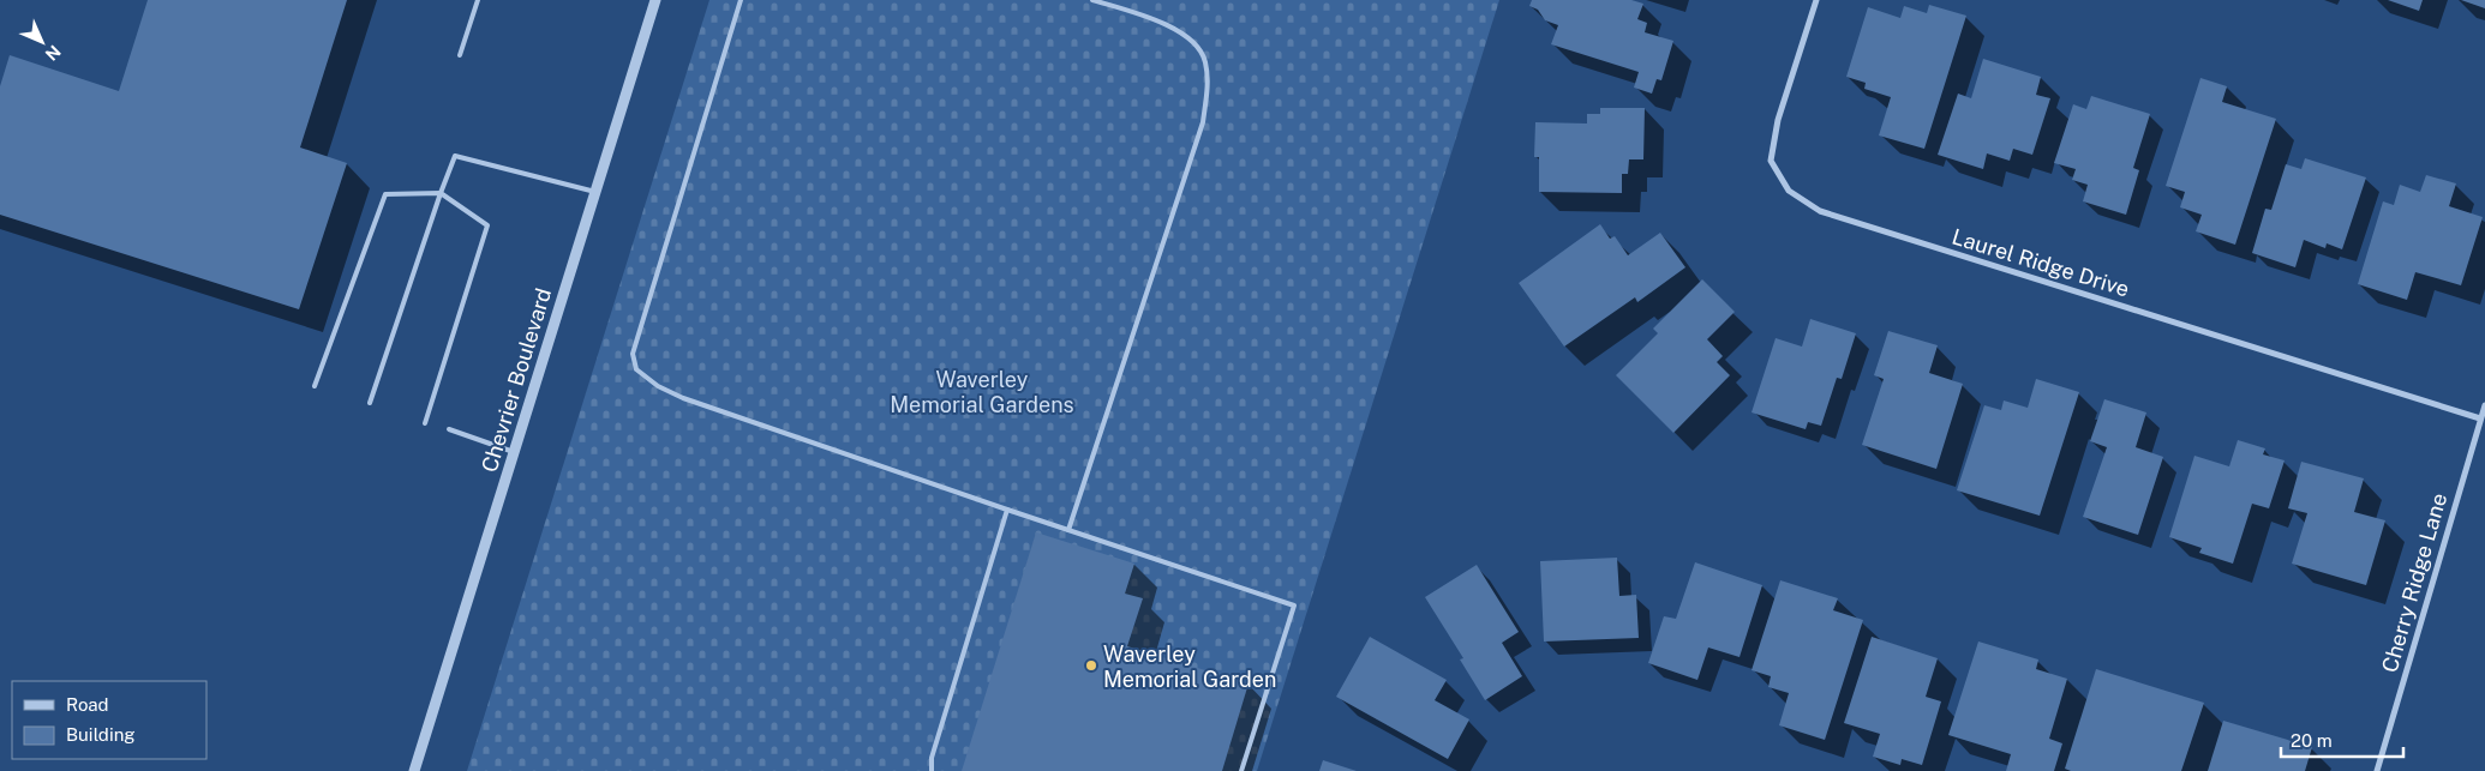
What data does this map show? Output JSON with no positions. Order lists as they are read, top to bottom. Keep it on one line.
{"streets":{"street":["Laurel Ridge Drive","Chevrier Boulevard","Cherry Ridge Lane"]},"crossings":[["Laurel Ridge Drive","Cherry Ridge Lane"]],"parks":["Waverley Memorial Gardens"],"places":["Waverley Memorial Garden"],"legend":["Road","Building"],"scale_bar":"20 m","north":"bottom right"}
